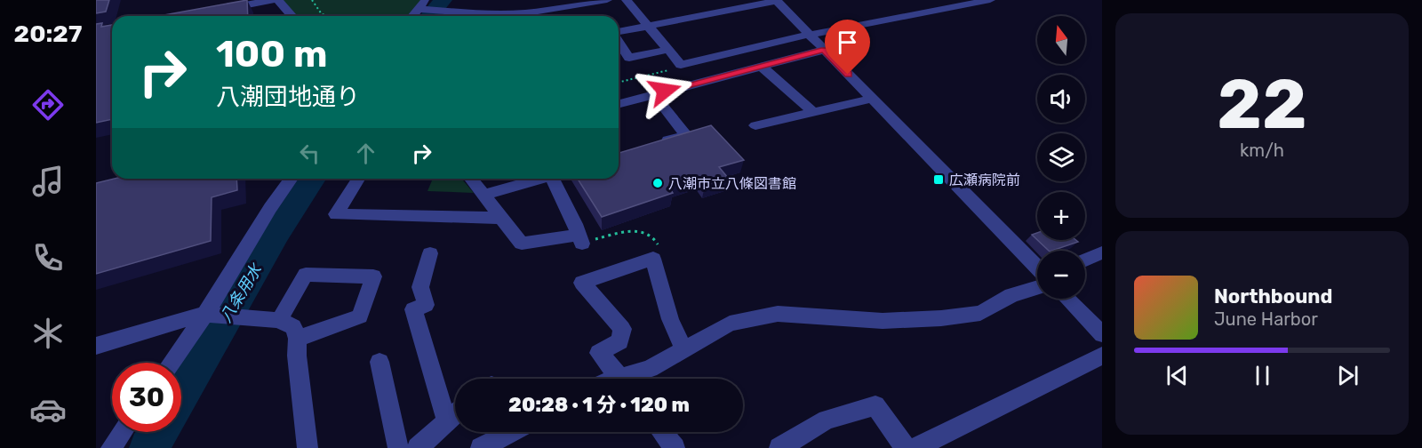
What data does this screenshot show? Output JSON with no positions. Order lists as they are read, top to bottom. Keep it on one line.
{"water":["八条用水"],"places":{"transit":["広瀬病院前"],"other":["八潮市立八條図書館"]},"north":"top","page":{"tabs":"20:27","tile":["22","km/h"],"map_buttons":["+","−"],"turn":["100 m","八潮団地通り"],"song":["Northbound","June Harbor"],"limit":"30","trip":"20:28 · 1 分 · 120 m"}}
